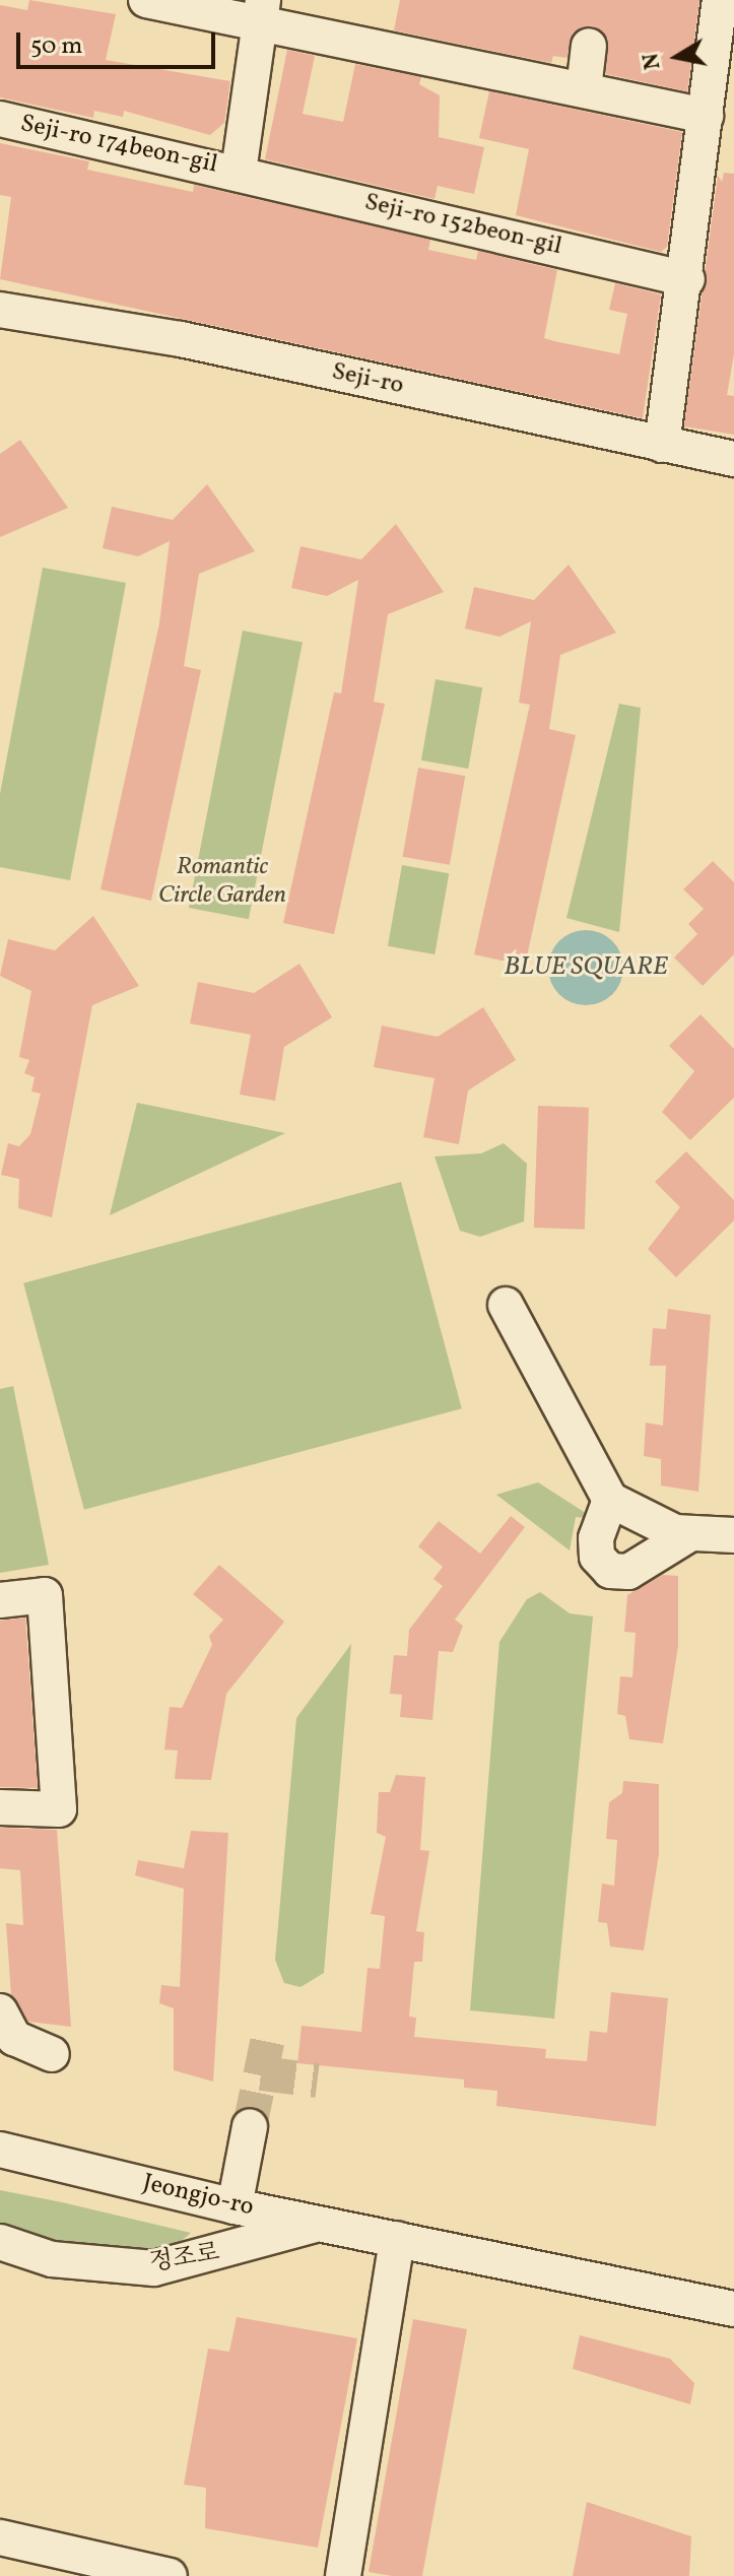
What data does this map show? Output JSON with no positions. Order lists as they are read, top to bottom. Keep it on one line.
{"streets":{"street":["Seji-ro 174beon-gil","Seji-ro 152beon-gil","Seji-ro","Jeongjo-ro","정조로"]},"crossings":[["Seji-ro 174beon-gil","Seji-ro 152beon-gil"],["Jeongjo-ro","정조로"]],"water":["BLUE SQUARE"],"parks":["Romantic Circle Garden"],"scale_bar":"50 m","north":"left"}
